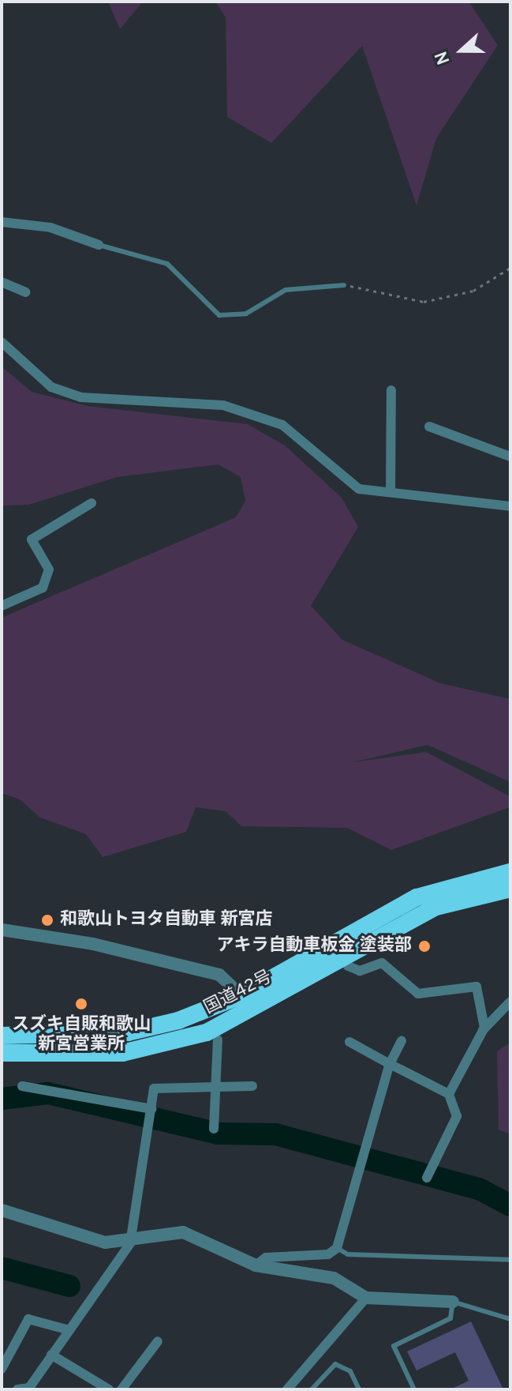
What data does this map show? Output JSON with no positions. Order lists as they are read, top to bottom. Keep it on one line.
{"streets":{"highway":["国道42号"]},"places":["和歌山トヨタ自動車 新宮店","アキラ自動車板金 塗装部","スズキ自販和歌山 新宮営業所"],"north":"left"}
